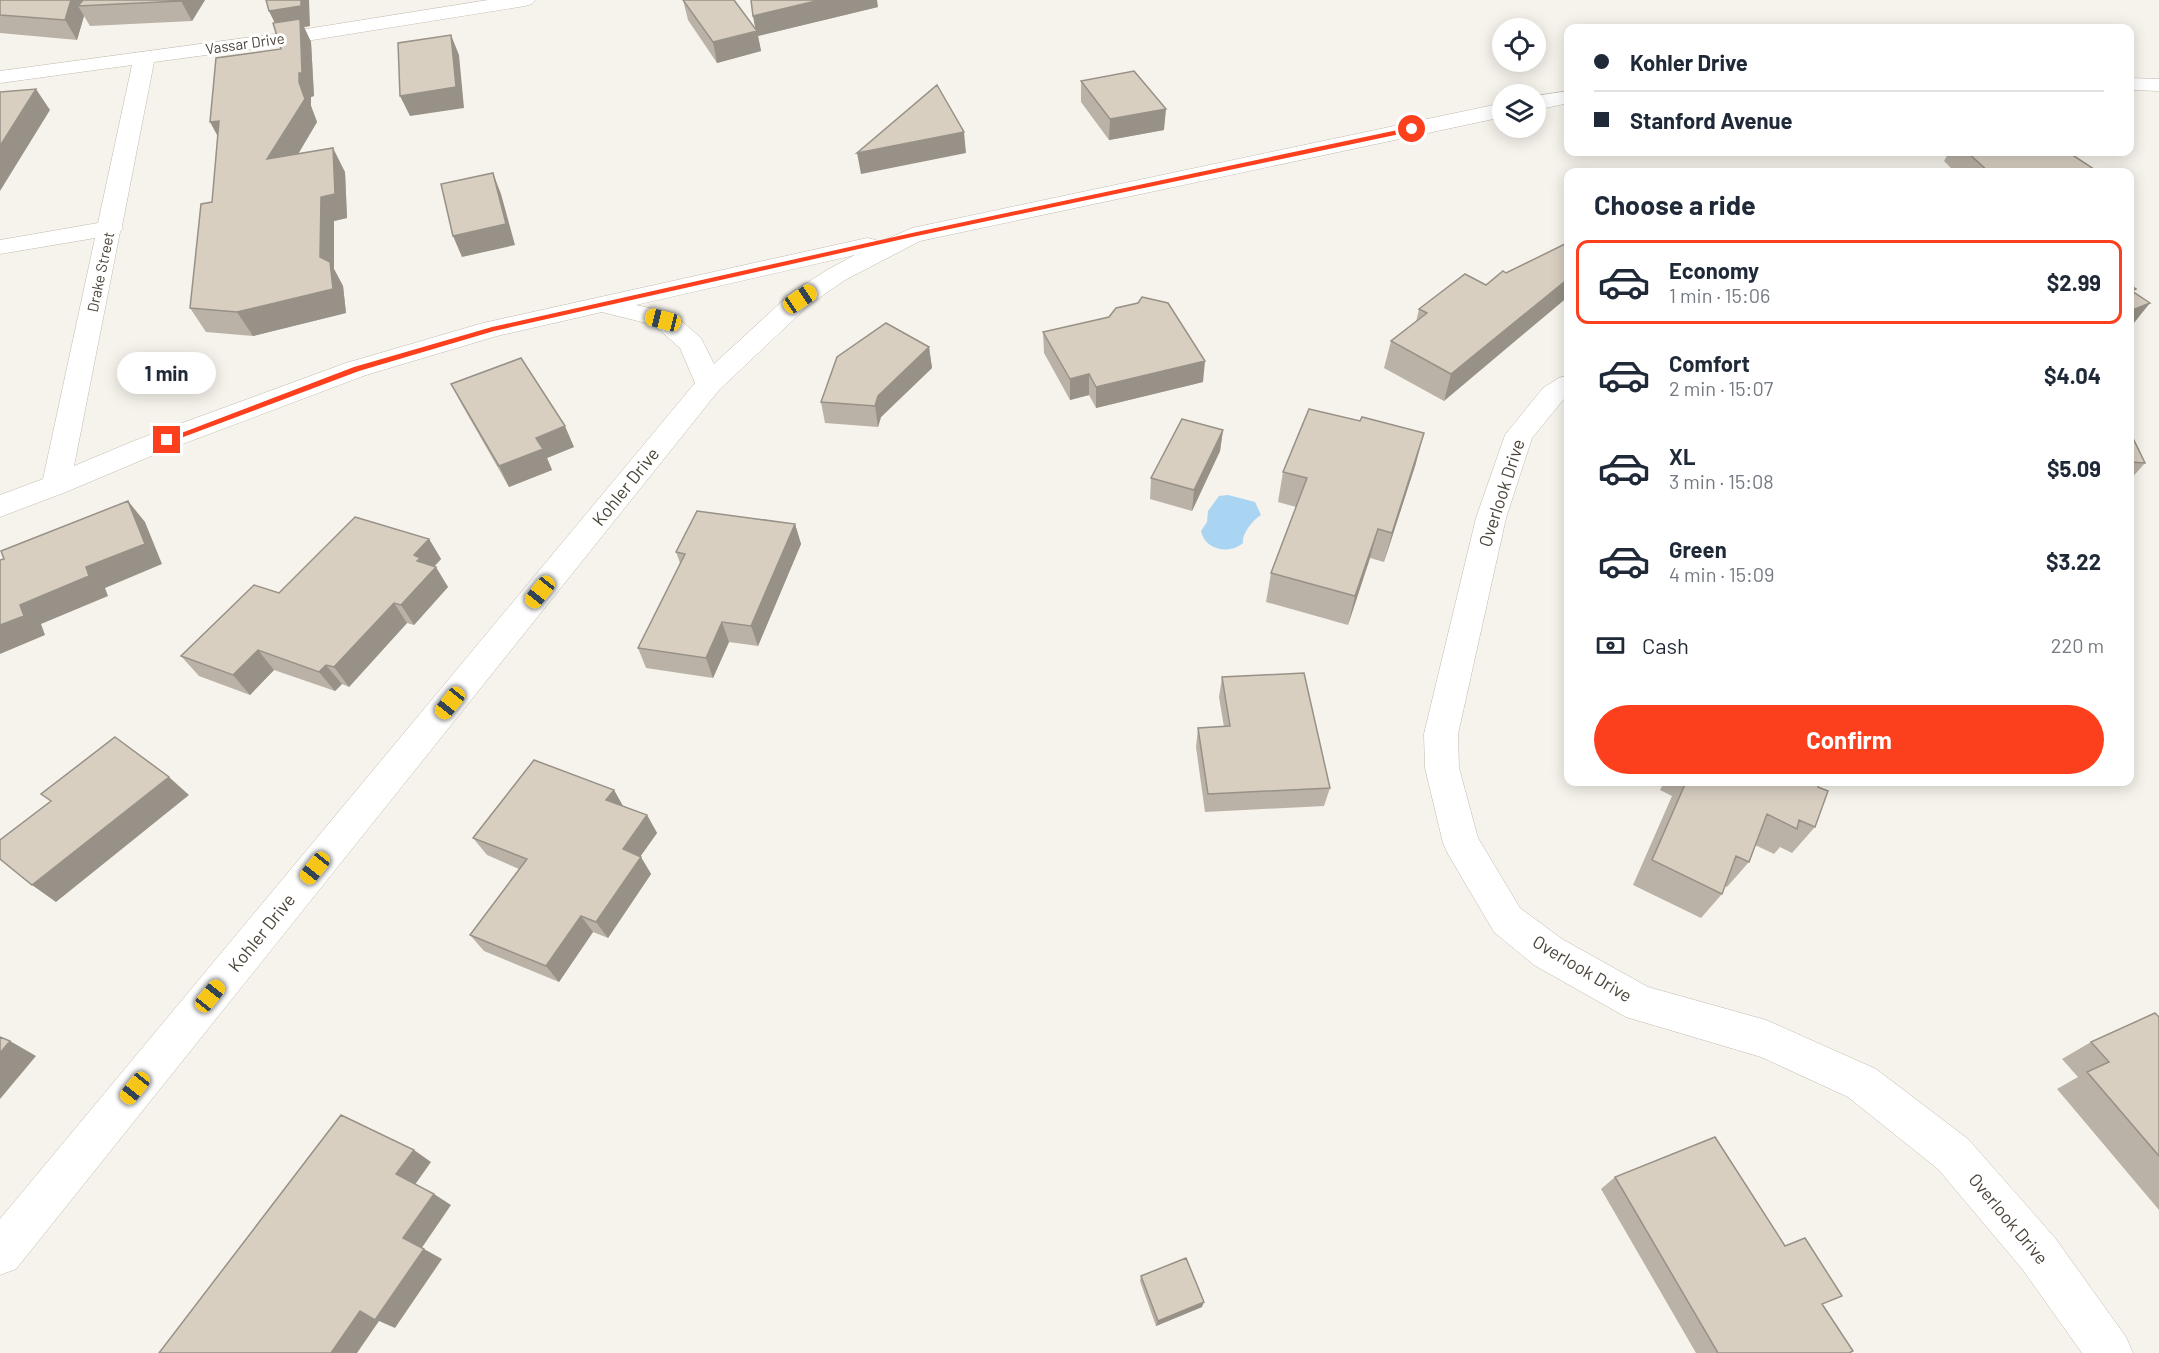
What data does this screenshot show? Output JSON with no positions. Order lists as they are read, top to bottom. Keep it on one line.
{"streets":{"street":["Vassar Drive","Drake Street","Kohler Drive","Overlook Drive"]},"crossings":[["Vassar Drive","Drake Street"]],"page":{"banner":["Kohler Drive","Stanford Avenue"],"heading":"Choose a ride","list":[{"name":"Economy","note":"1 min · 15:06","value":"$2.99"},{"name":"Comfort","note":"2 min · 15:07","value":"$4.04"},{"name":"XL","note":"3 min · 15:08","value":"$5.09"},{"name":"Green","note":"4 min · 15:09","value":"$3.22"}],"bubble":"1 min","pay":["Cash","220 m"],"buttons":"Confirm"}}
